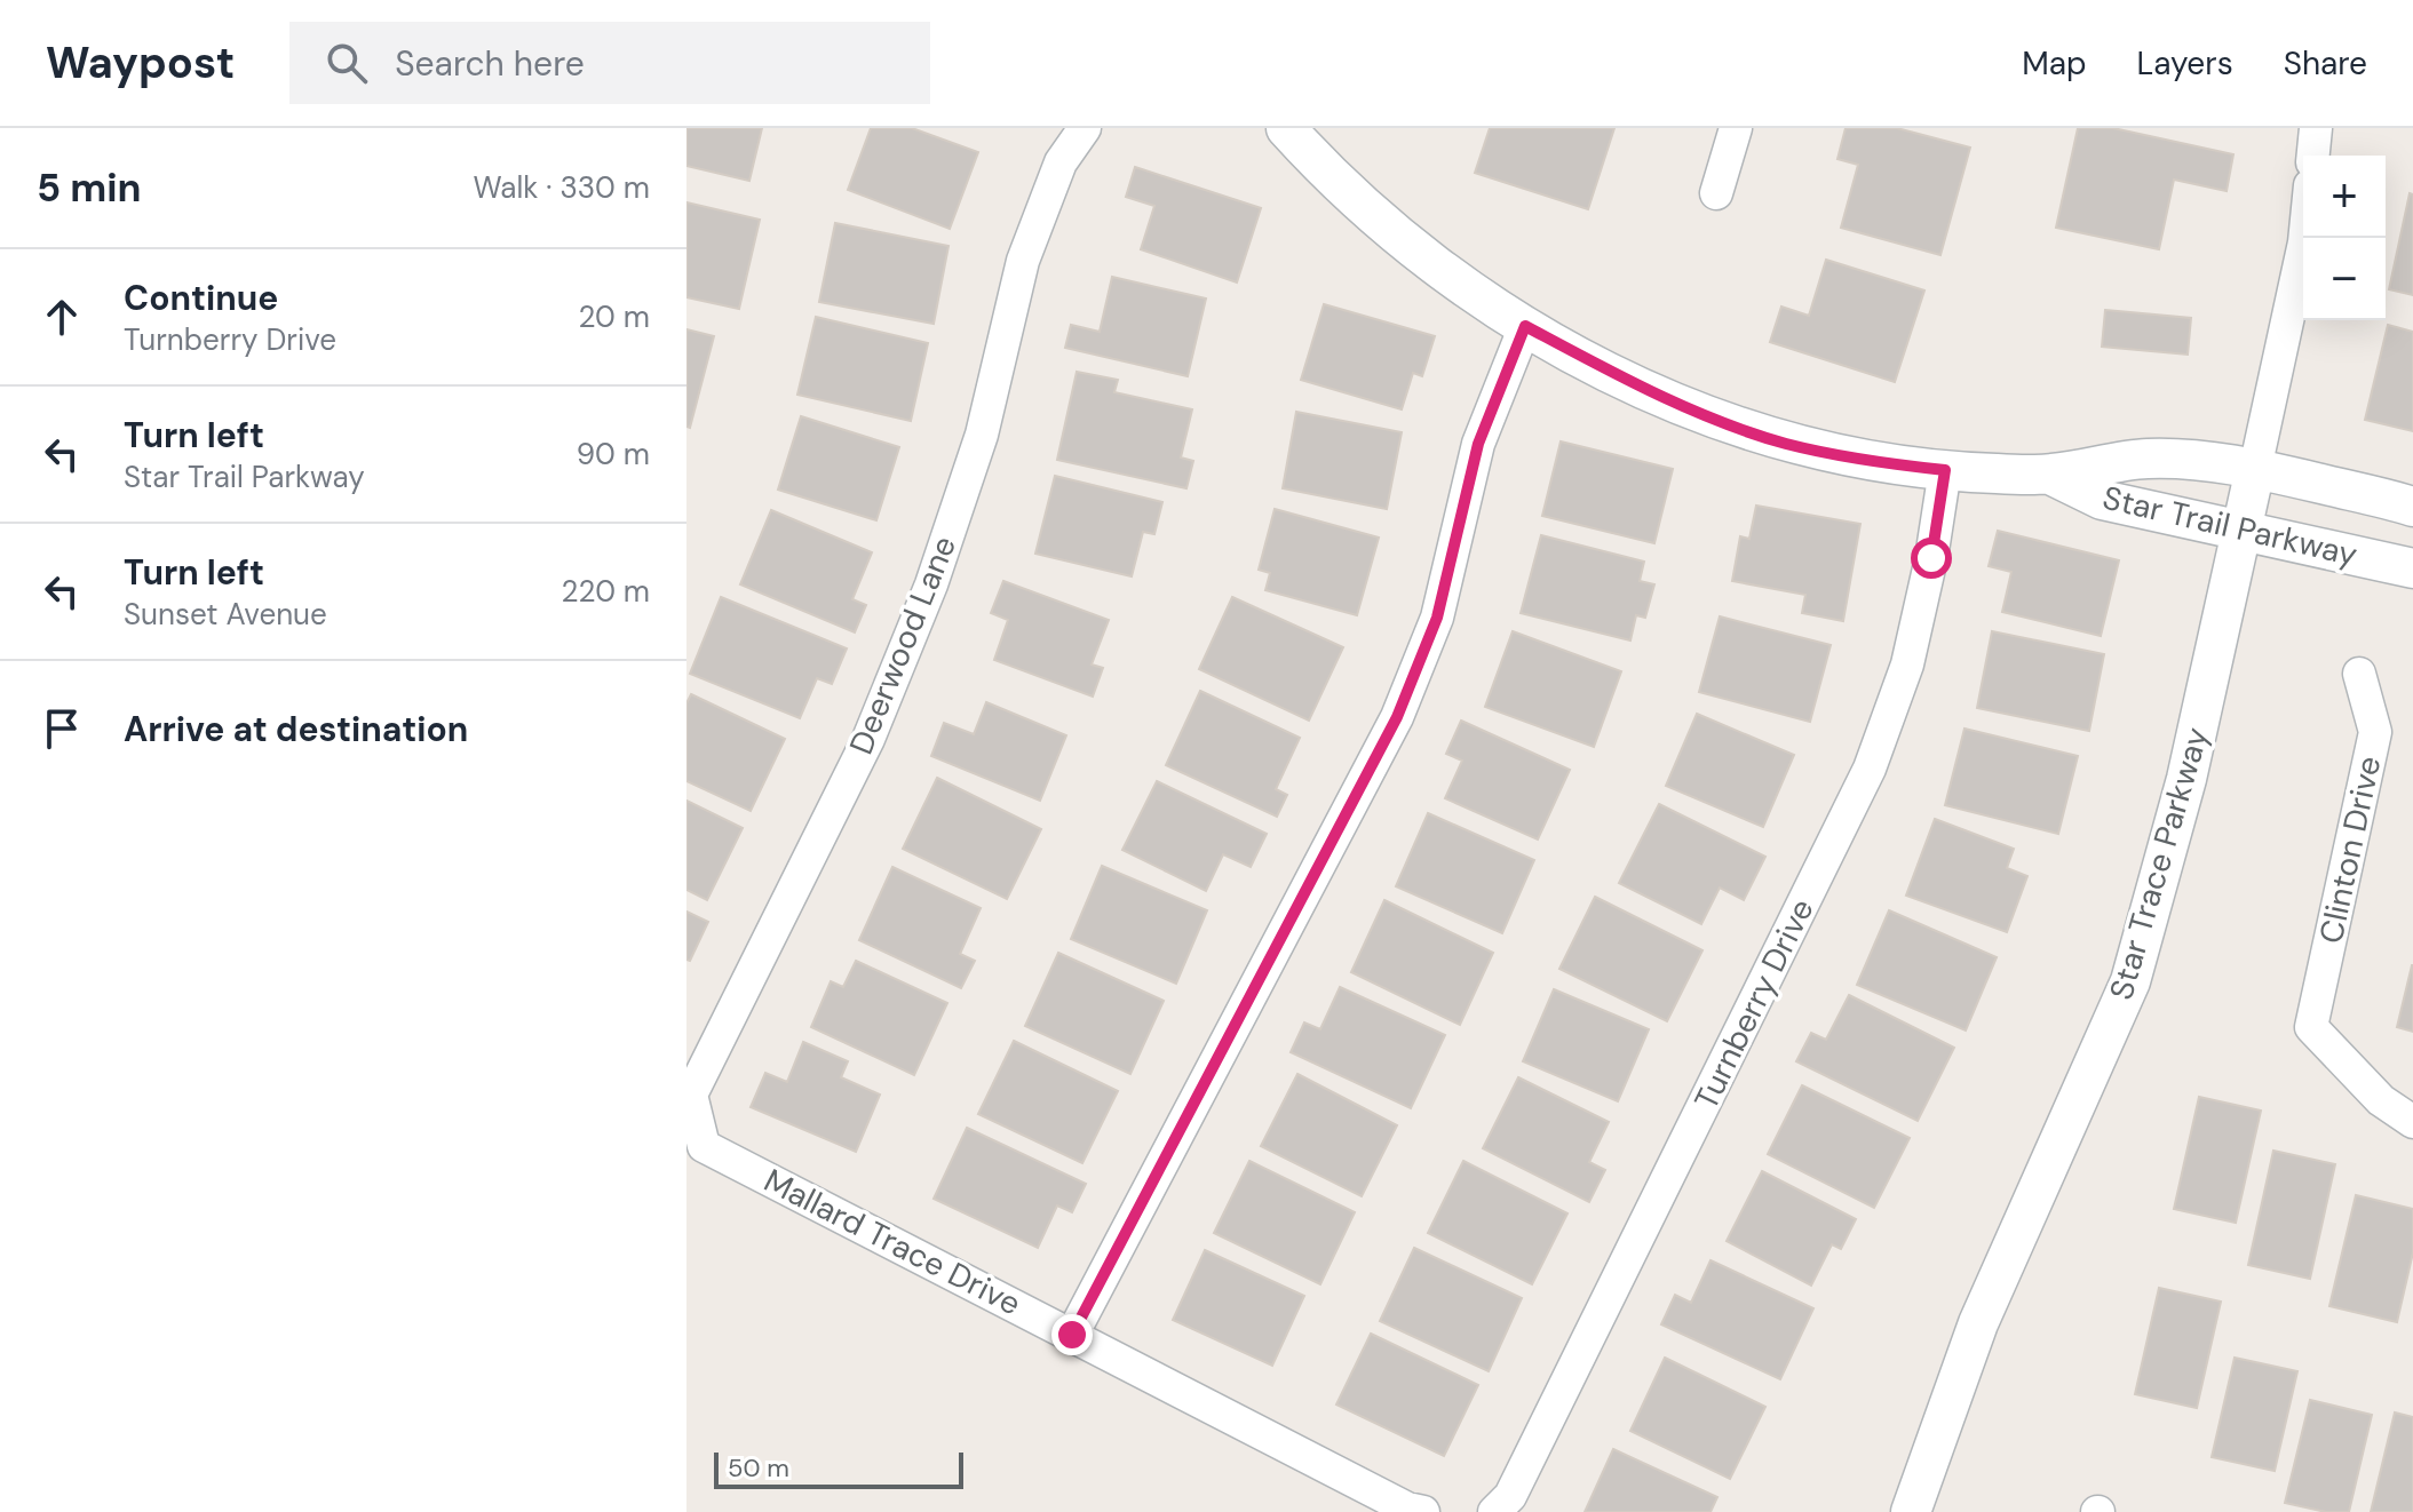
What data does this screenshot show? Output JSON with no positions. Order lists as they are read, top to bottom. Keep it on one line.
{"streets":{"street":["Star Trail Parkway","Deerwood Lane","Clinton Drive","Star Trace Parkway","Turnberry Drive","Mallard Trace Drive"]},"crossings":[["Star Trail Parkway","Star Trace Parkway"],["Star Trail Parkway","Turnberry Drive"],["Deerwood Lane","Mallard Trace Drive"]],"scale_bar":"50 m","page":{"header":"Waypost","search":"Search here","nav":["Map","Layers","Share"],"heading":["5 min","Walk · 330 m"],"map_buttons":["+","−"],"list":[["Continue","Turnberry Drive","20 m"],["Turn left","Star Trail Parkway","90 m"],["Turn left","Sunset Avenue","220 m"],"Arrive at destination"],"scale":"50 m"}}
